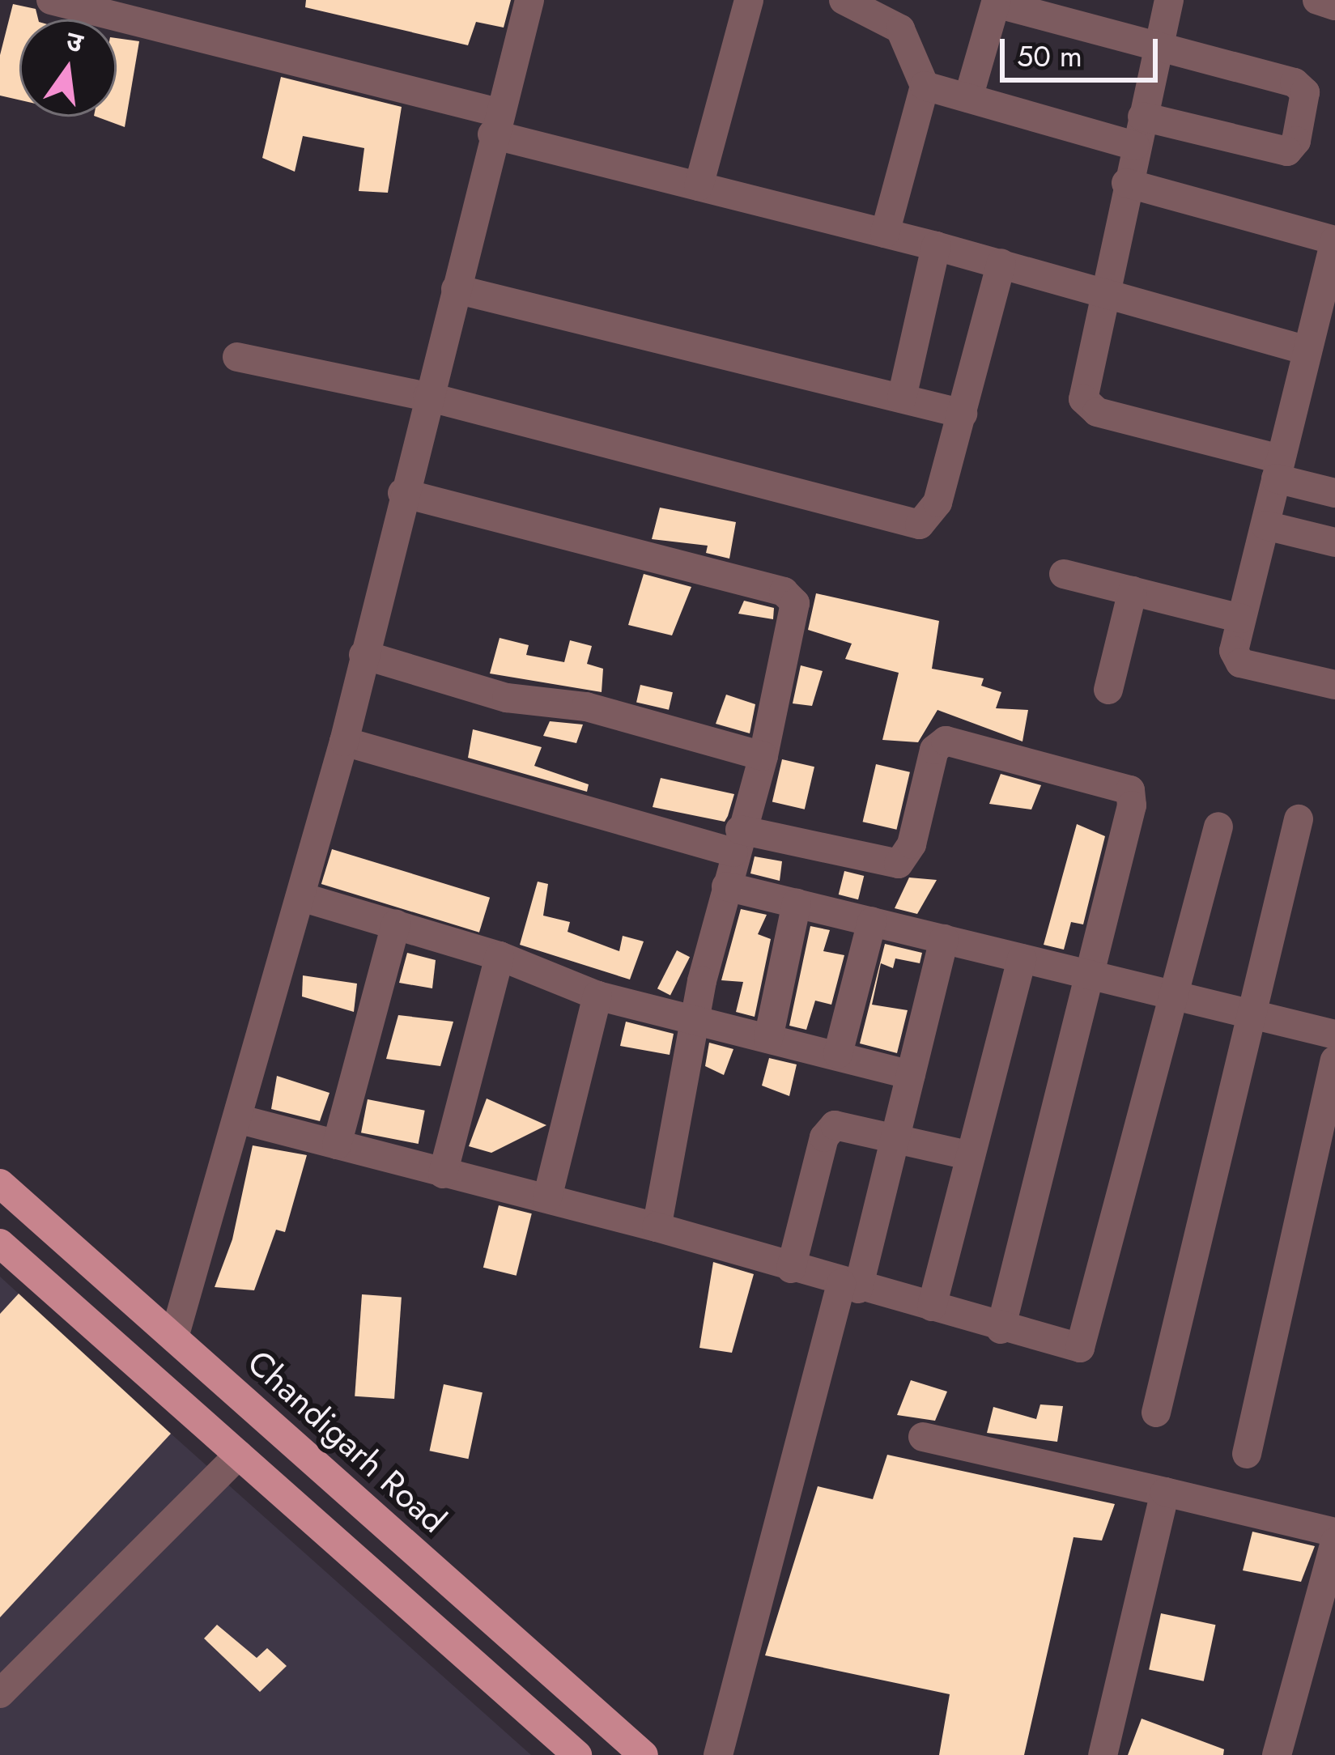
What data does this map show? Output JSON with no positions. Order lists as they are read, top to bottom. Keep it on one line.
{"streets":{"main road":["Chandigarh Road"]},"scale_bar":"50 m","north":"top"}
